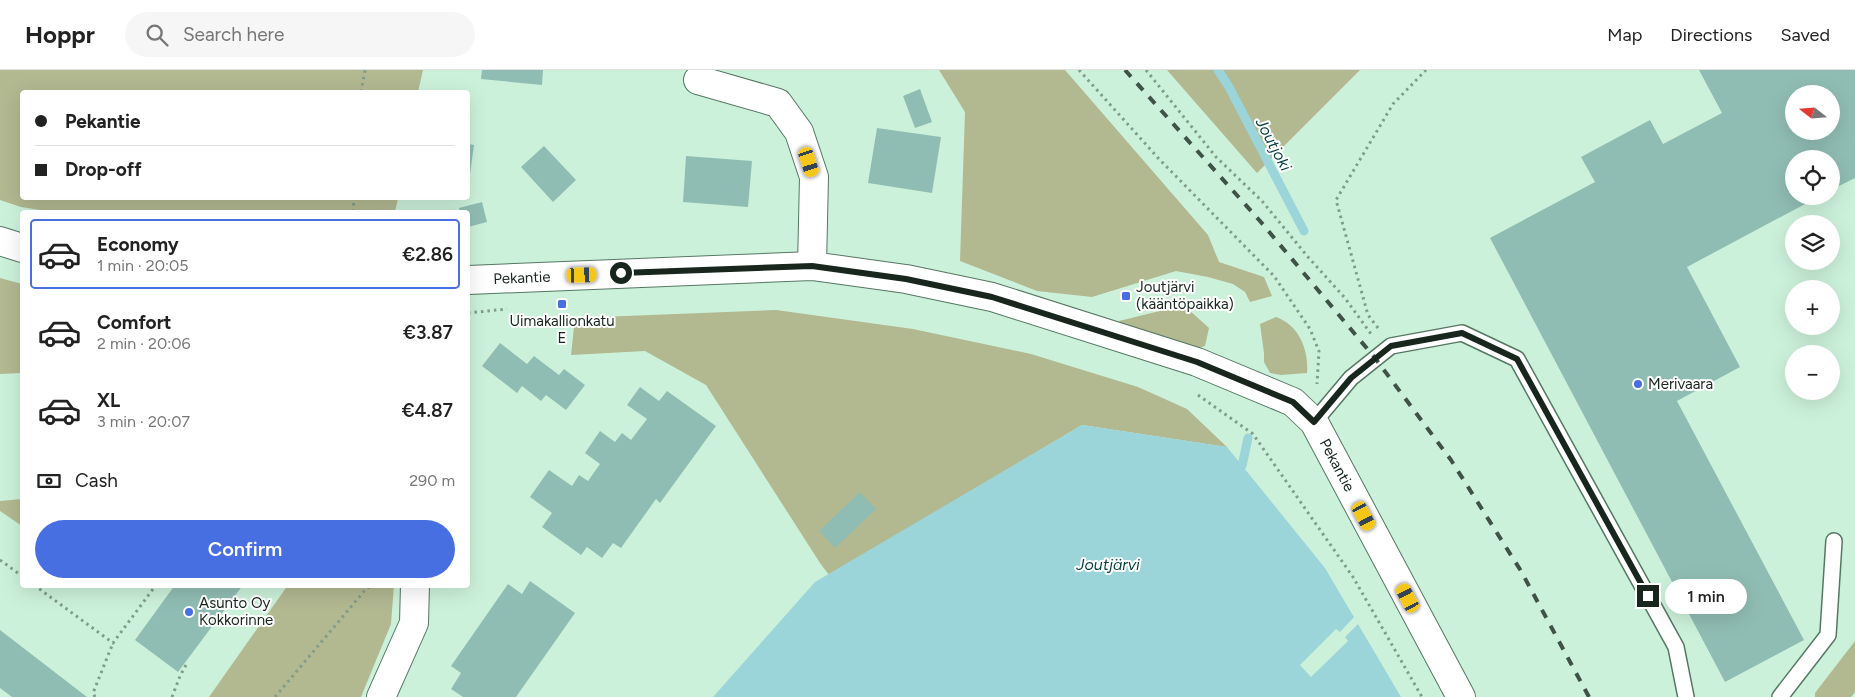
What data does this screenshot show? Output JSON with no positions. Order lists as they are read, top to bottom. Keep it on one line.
{"streets":{"street":["Pekantie"]},"water":["Joutjoki","Joutjärvi"],"places":{"transit":["Joutjärvi (kääntöpaikka)","Uimakallionkatu E"],"other":["Merivaara","Asunto Oy Kokkorinne"]},"north":"left","page":{"header":"Hoppr","search":"Search here","nav":["Map","Directions","Saved"],"map_buttons":["+","−"],"banner":["Pekantie","Drop-off"],"list":[{"name":"Economy","note":"1 min · 20:05","value":"€2.86"},{"name":"Comfort","note":"2 min · 20:06","value":"€3.87"},{"name":"XL","note":"3 min · 20:07","value":"€4.87"}],"pay":["Cash","290 m"],"buttons":"Confirm","bubble":"1 min"}}
